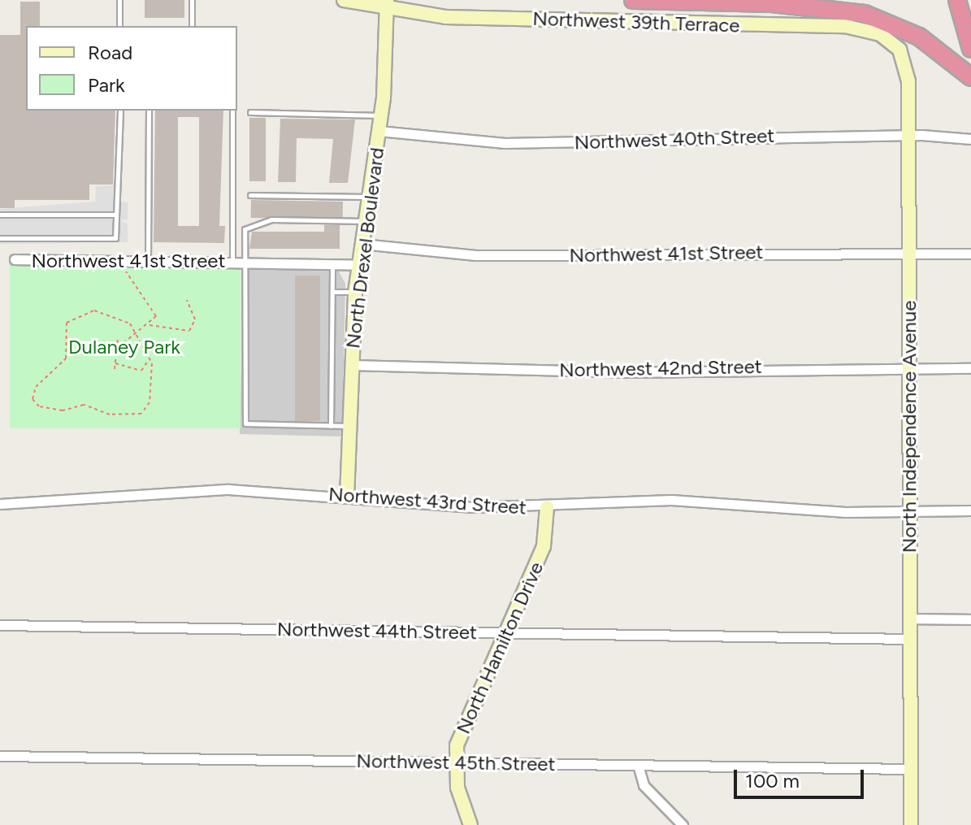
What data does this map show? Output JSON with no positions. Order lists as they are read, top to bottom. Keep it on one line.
{"streets":{"street":["Northwest 39th Terrace","Northwest 40th Street","North Drexel Boulevard","Northwest 41st Street","Northwest 42nd Street","North Independence Avenue","Northwest 43rd Street","Northwest 44th Street","North Hamilton Drive","Northwest 45th Street"]},"crossings":[["Northwest 39th Terrace","North Drexel Boulevard"],["Northwest 39th Terrace","North Independence Avenue"],["Northwest 40th Street","North Drexel Boulevard"],["Northwest 40th Street","North Independence Avenue"],["North Drexel Boulevard","Northwest 41st Street"],["North Drexel Boulevard","Northwest 42nd Street"],["North Drexel Boulevard","Northwest 43rd Street"],["Northwest 41st Street","North Independence Avenue"],["Northwest 42nd Street","North Independence Avenue"],["North Independence Avenue","Northwest 43rd Street"],["North Independence Avenue","Northwest 44th Street"],["North Independence Avenue","Northwest 45th Street"],["Northwest 43rd Street","North Hamilton Drive"],["Northwest 44th Street","North Hamilton Drive"],["North Hamilton Drive","Northwest 45th Street"]],"parks":["Dulaney Park"],"legend":["Road","Park"],"scale_bar":"100 m"}
